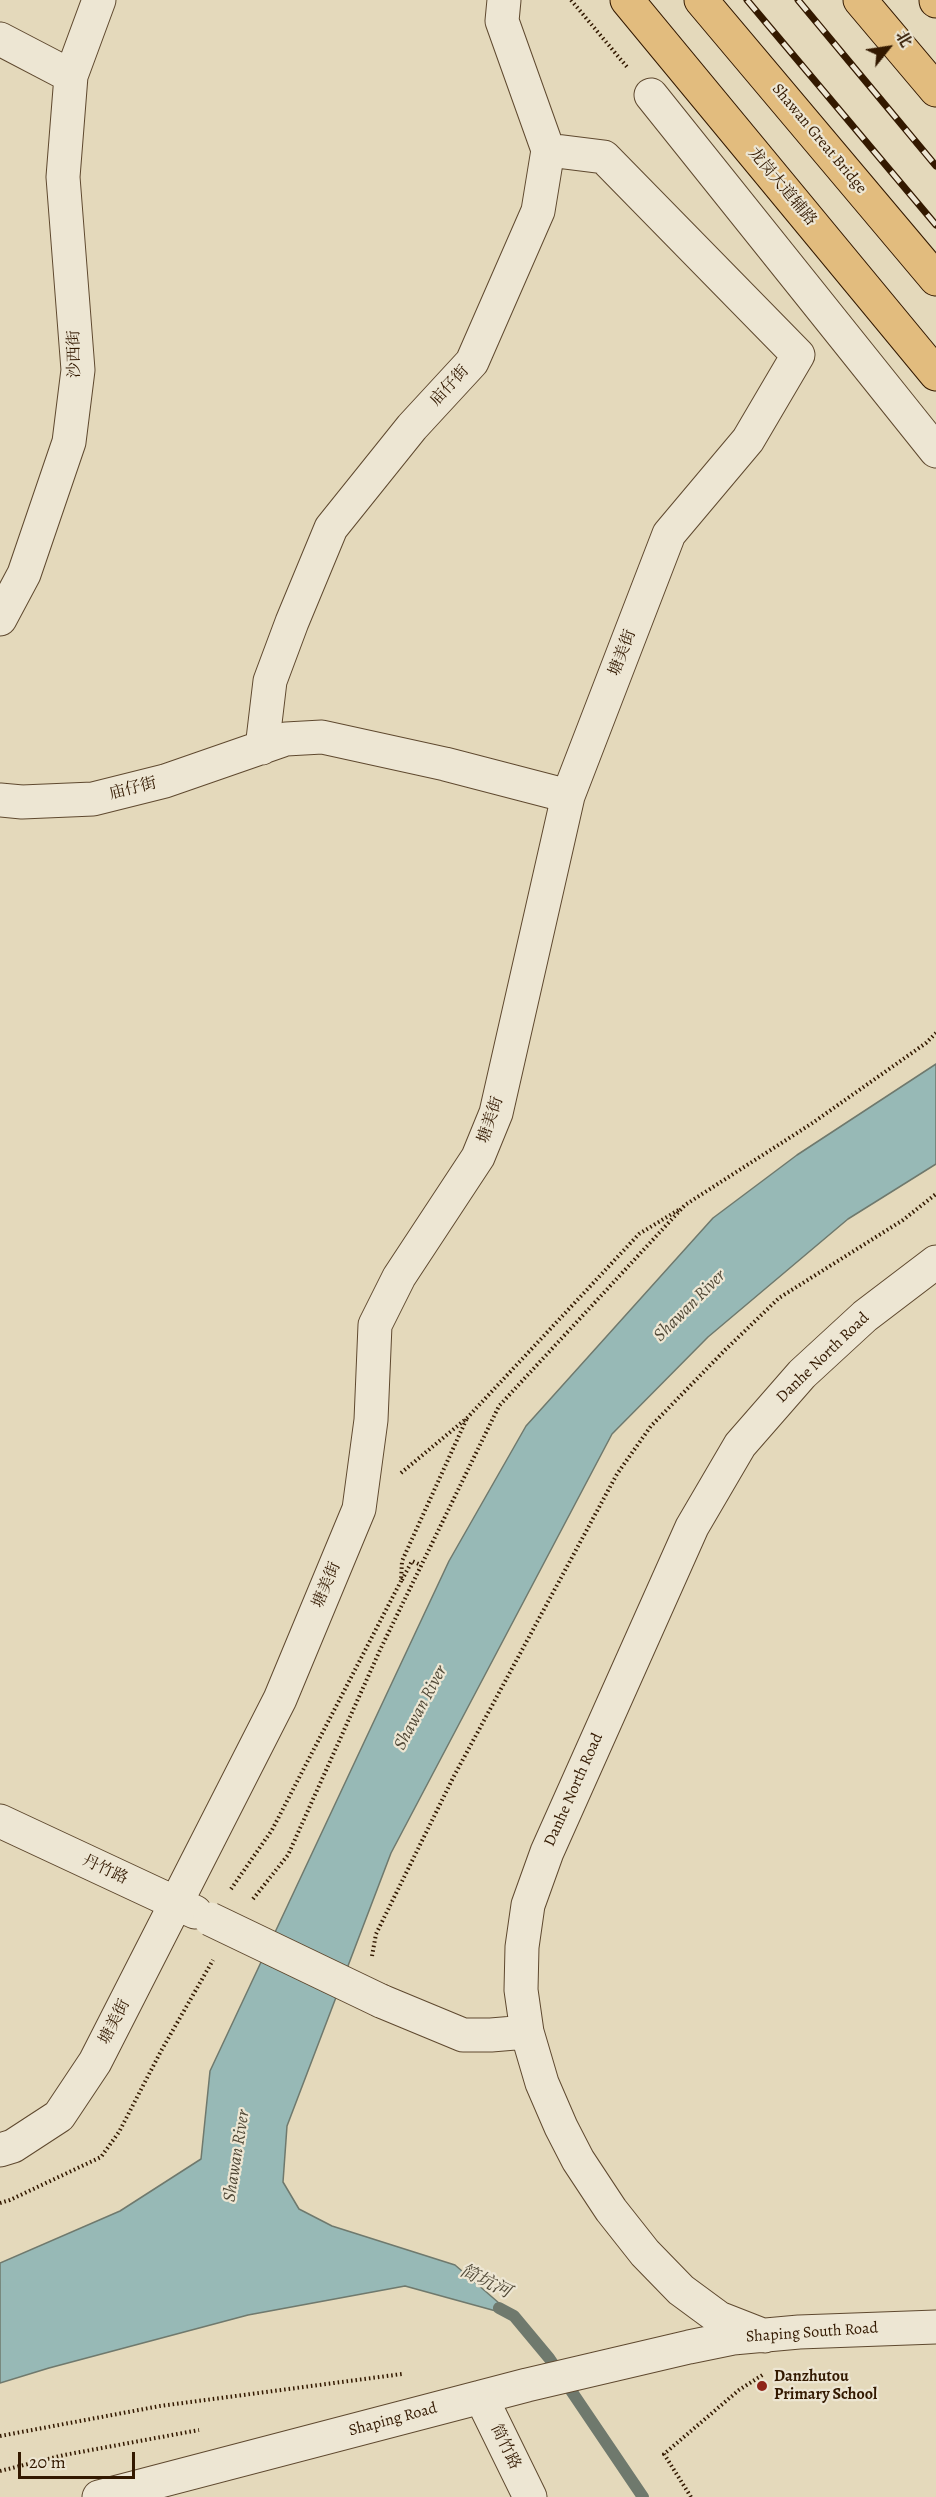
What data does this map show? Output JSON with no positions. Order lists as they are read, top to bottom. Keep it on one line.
{"streets":{"main road":["Shawan Great Bridge","龙岗大道辅路"],"street":["沙西街","庙仔街","塘美街","Danhe North Road","丹竹路","Shaping South Road","Shaping Road","简竹路"]},"crossings":[["庙仔街","塘美街"],["塘美街","丹竹路"],["Danhe North Road","Shaping South Road"],["Shaping South Road","Shaping Road"],["Shaping Road","简竹路"]],"water":["Shawan River","简坑河"],"places":["Danzhutou Primary School"],"scale_bar":"20 m","north":"top right"}
